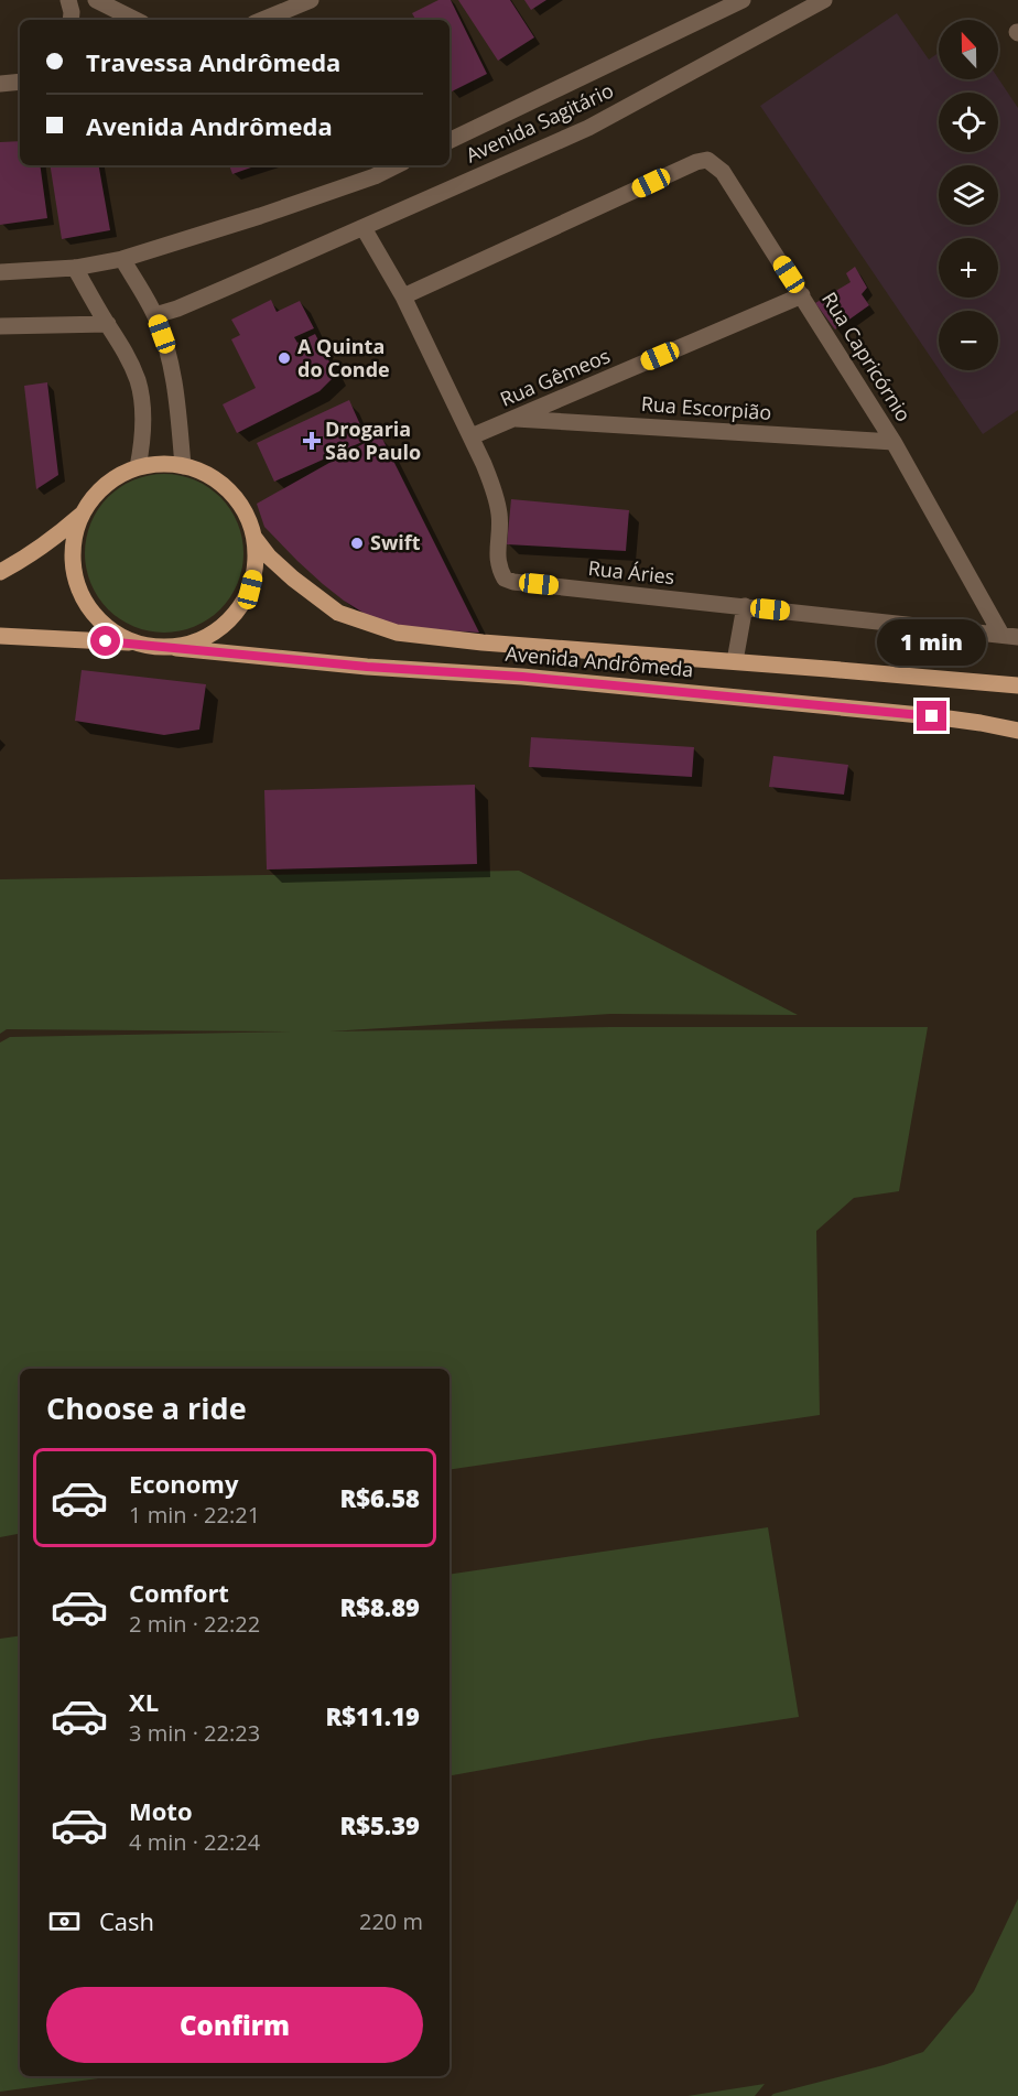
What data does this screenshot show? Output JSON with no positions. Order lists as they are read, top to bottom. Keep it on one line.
{"streets":{"main road":["Avenida Andrômeda"],"street":["Avenida Sagitário","Rua Capricórnio","Rua Gêmeos","Rua Escorpião","Rua Áries"]},"crossings":[["Avenida Sagitário","Rua Áries"],["Rua Capricórnio","Rua Gêmeos"],["Rua Capricórnio","Rua Escorpião"],["Rua Capricórnio","Rua Áries"],["Rua Gêmeos","Rua Escorpião"],["Rua Gêmeos","Rua Áries"]],"places":{"other":["A Quinta do Conde","Swift"],"health":["Drogaria São Paulo"]},"north":"top","page":{"map_buttons":["+","−"],"banner":["Travessa Andrômeda","Avenida Andrômeda"],"bubble":"1 min","heading":"Choose a ride","list":[{"name":"Economy","note":"1 min · 22:21","value":"R$6.58"},{"name":"Comfort","note":"2 min · 22:22","value":"R$8.89"},{"name":"XL","note":"3 min · 22:23","value":"R$11.19"},{"name":"Moto","note":"4 min · 22:24","value":"R$5.39"}],"pay":["Cash","220 m"],"buttons":"Confirm"}}
